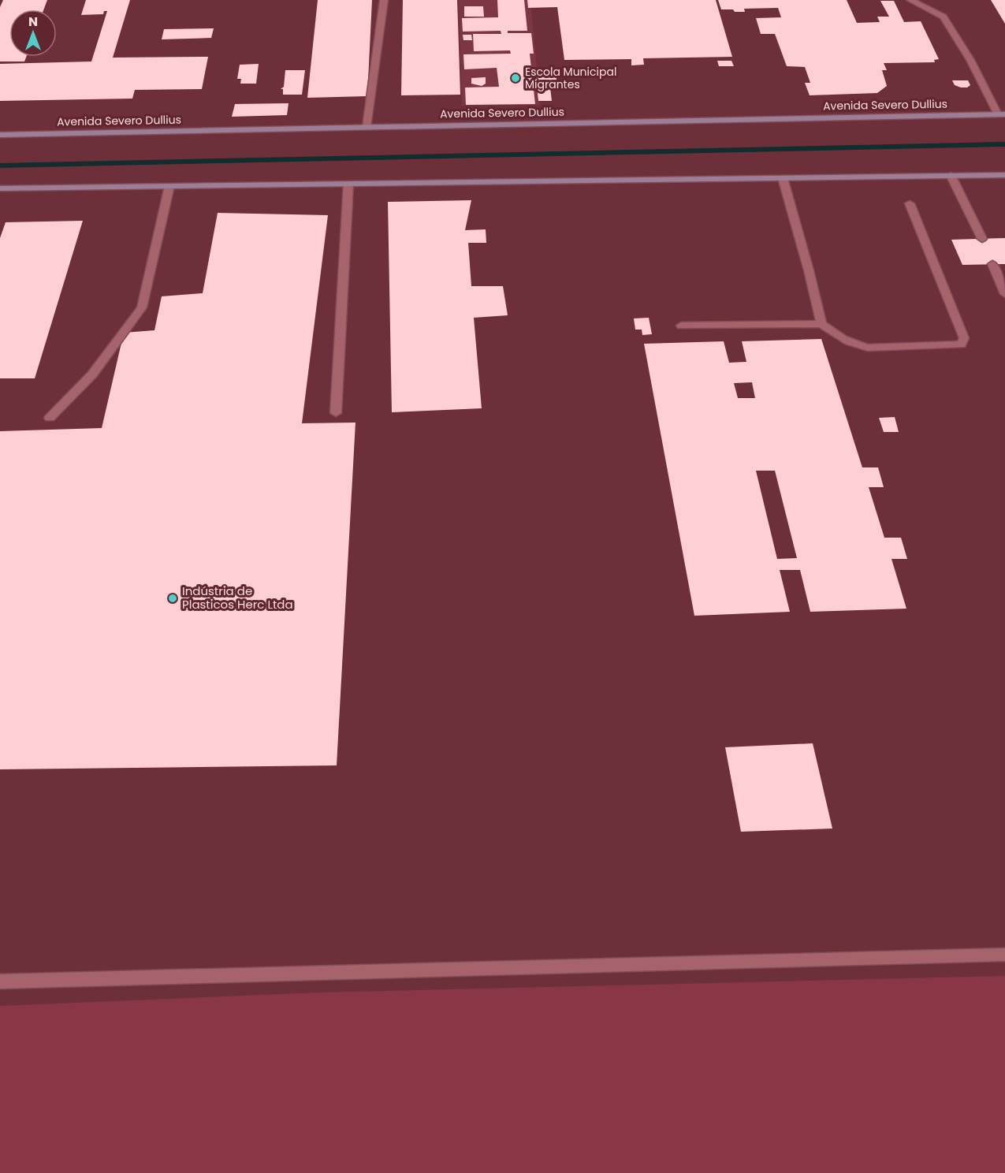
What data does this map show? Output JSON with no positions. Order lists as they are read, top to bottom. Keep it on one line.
{"streets":{"main road":["Avenida Severo Dullius"]},"places":["Escola Municipal Migrantes","Indústria de Plasticos Herc Ltda"],"north":"top"}
